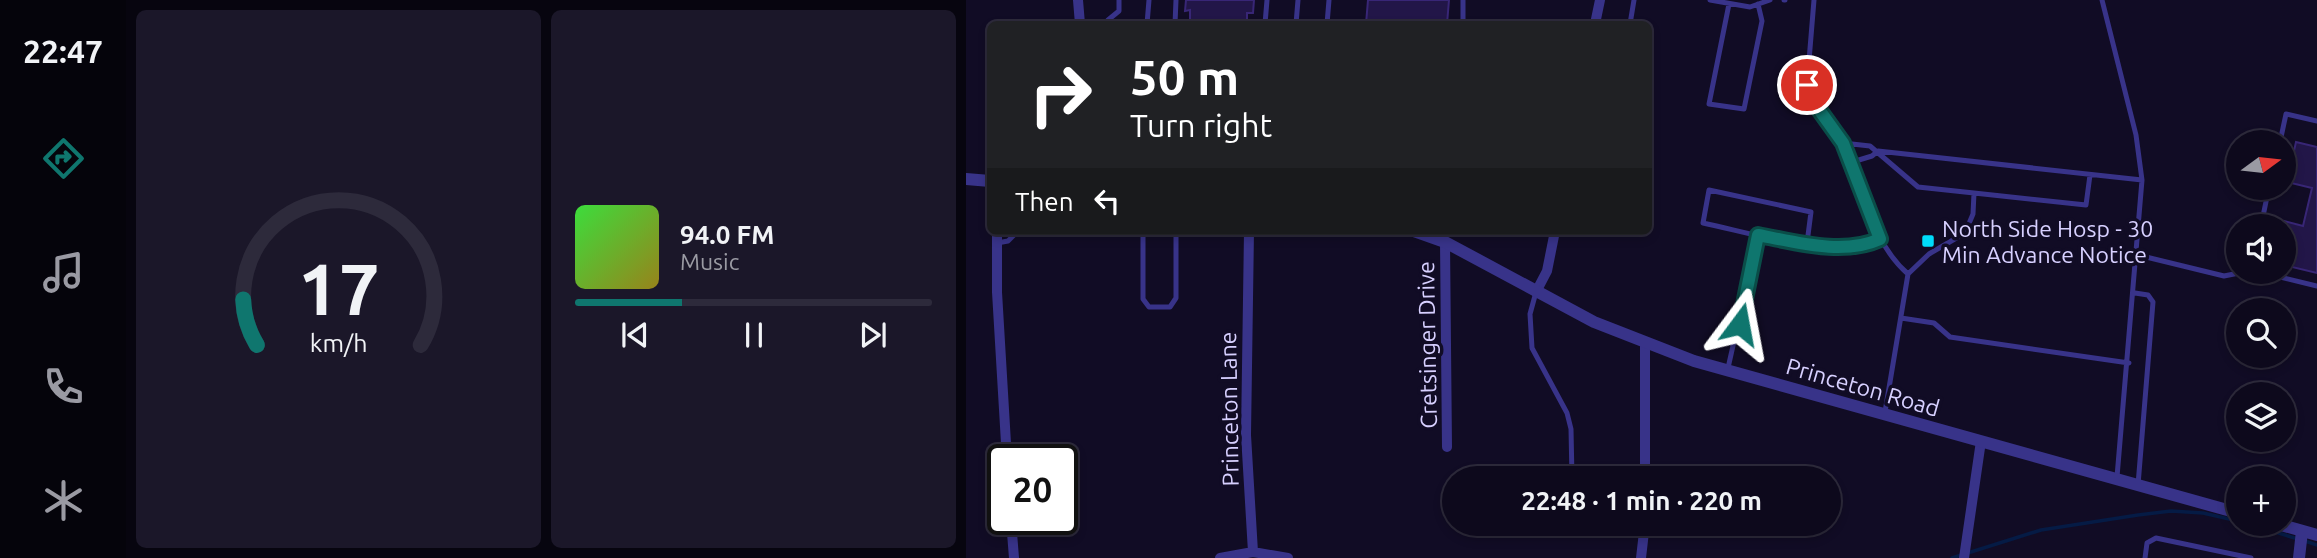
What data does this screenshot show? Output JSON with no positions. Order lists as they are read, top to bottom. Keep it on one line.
{"streets":{"street":["Cretsinger Drive","Princeton Road","Princeton Lane"]},"crossings":[["Cretsinger Drive","Princeton Road"]],"places":{"transit":["North Side Hosp - 30 Min Advance Notice"]},"north":"right","page":{"tabs":"22:47","turn":["50 m","Turn right"],"map_buttons":"+","then":"Then","song":["94.0 FM","Music"],"limit":"20","trip":"22:48 · 1 min · 220 m","gauge":["17","km/h"]}}
